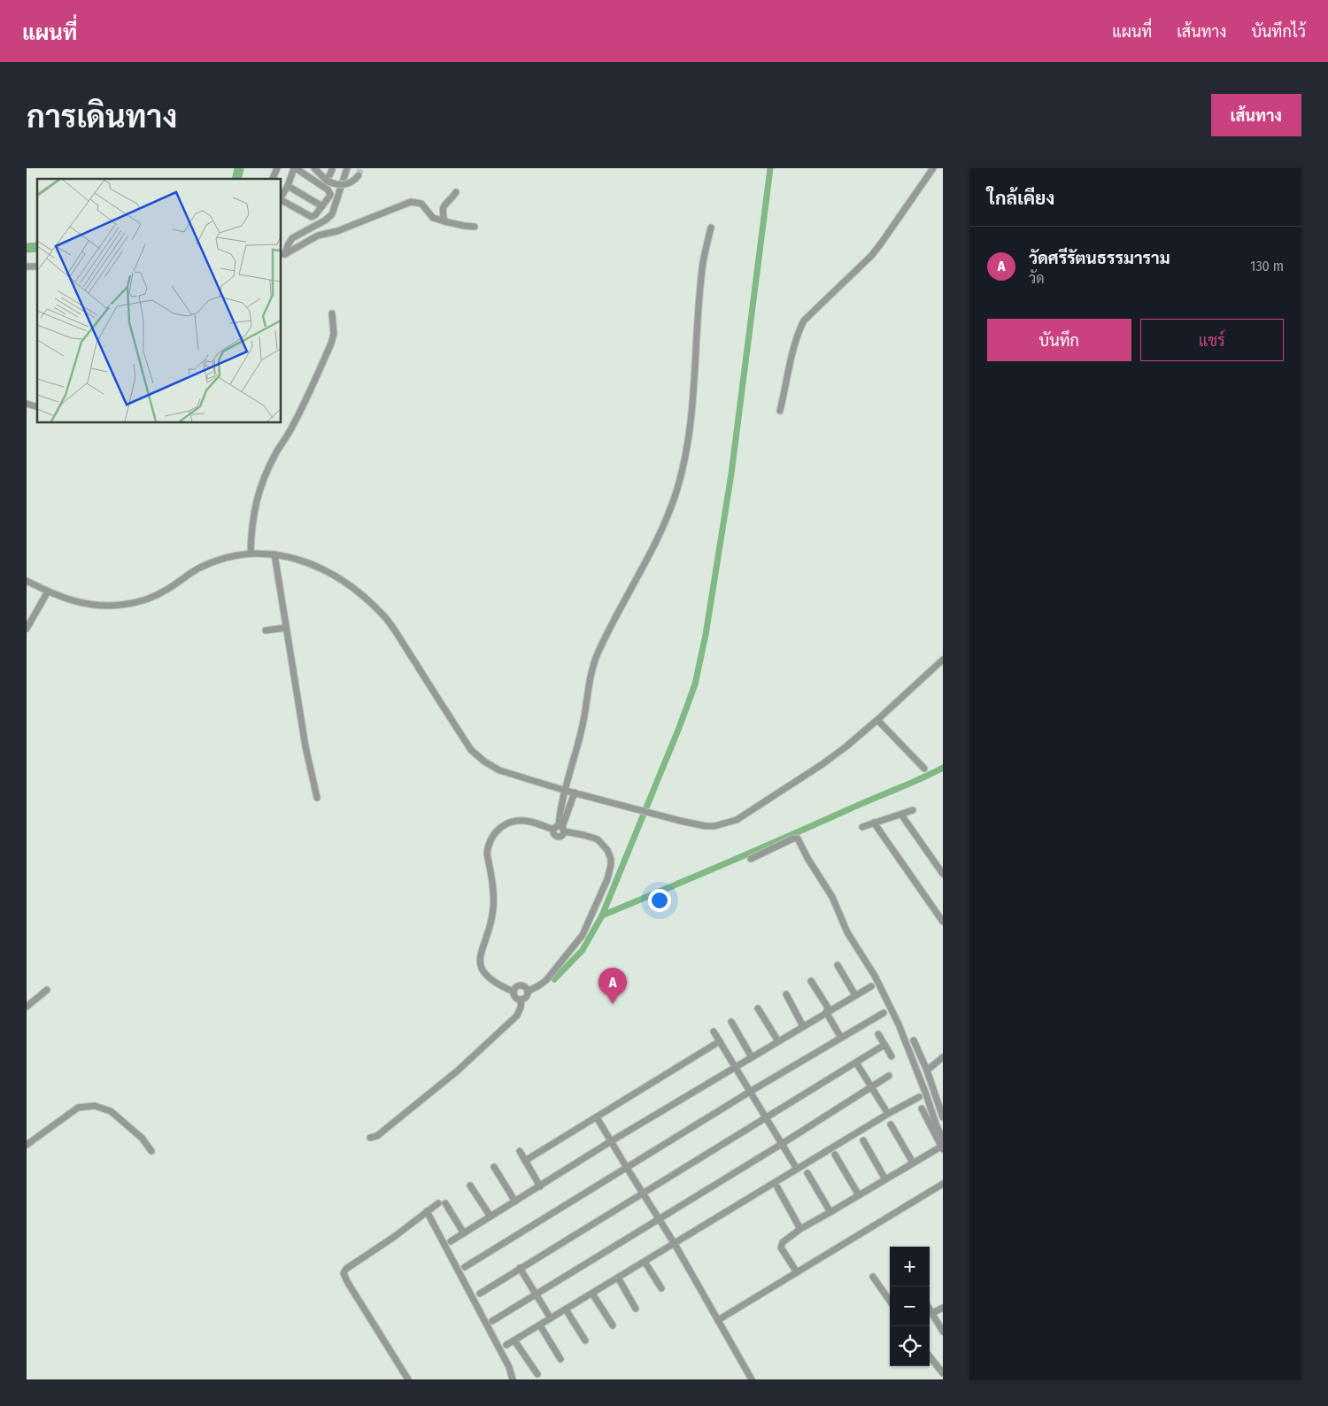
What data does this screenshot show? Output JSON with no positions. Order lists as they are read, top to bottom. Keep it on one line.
{"page":{"header":"แผนที่","nav":["แผนที่","เส้นทาง","บันทึกไว้"],"buttons":["เส้นทาง",["บันทึก","แชร์"]],"title":"การเดินทาง","heading":"ใกล้เคียง","list":[{"mark":"A","name":"วัดศรีรัตนธรรมาราม","note":"วัด","value":"130 m"}],"pins":"A","map_buttons":["+","−"]}}
